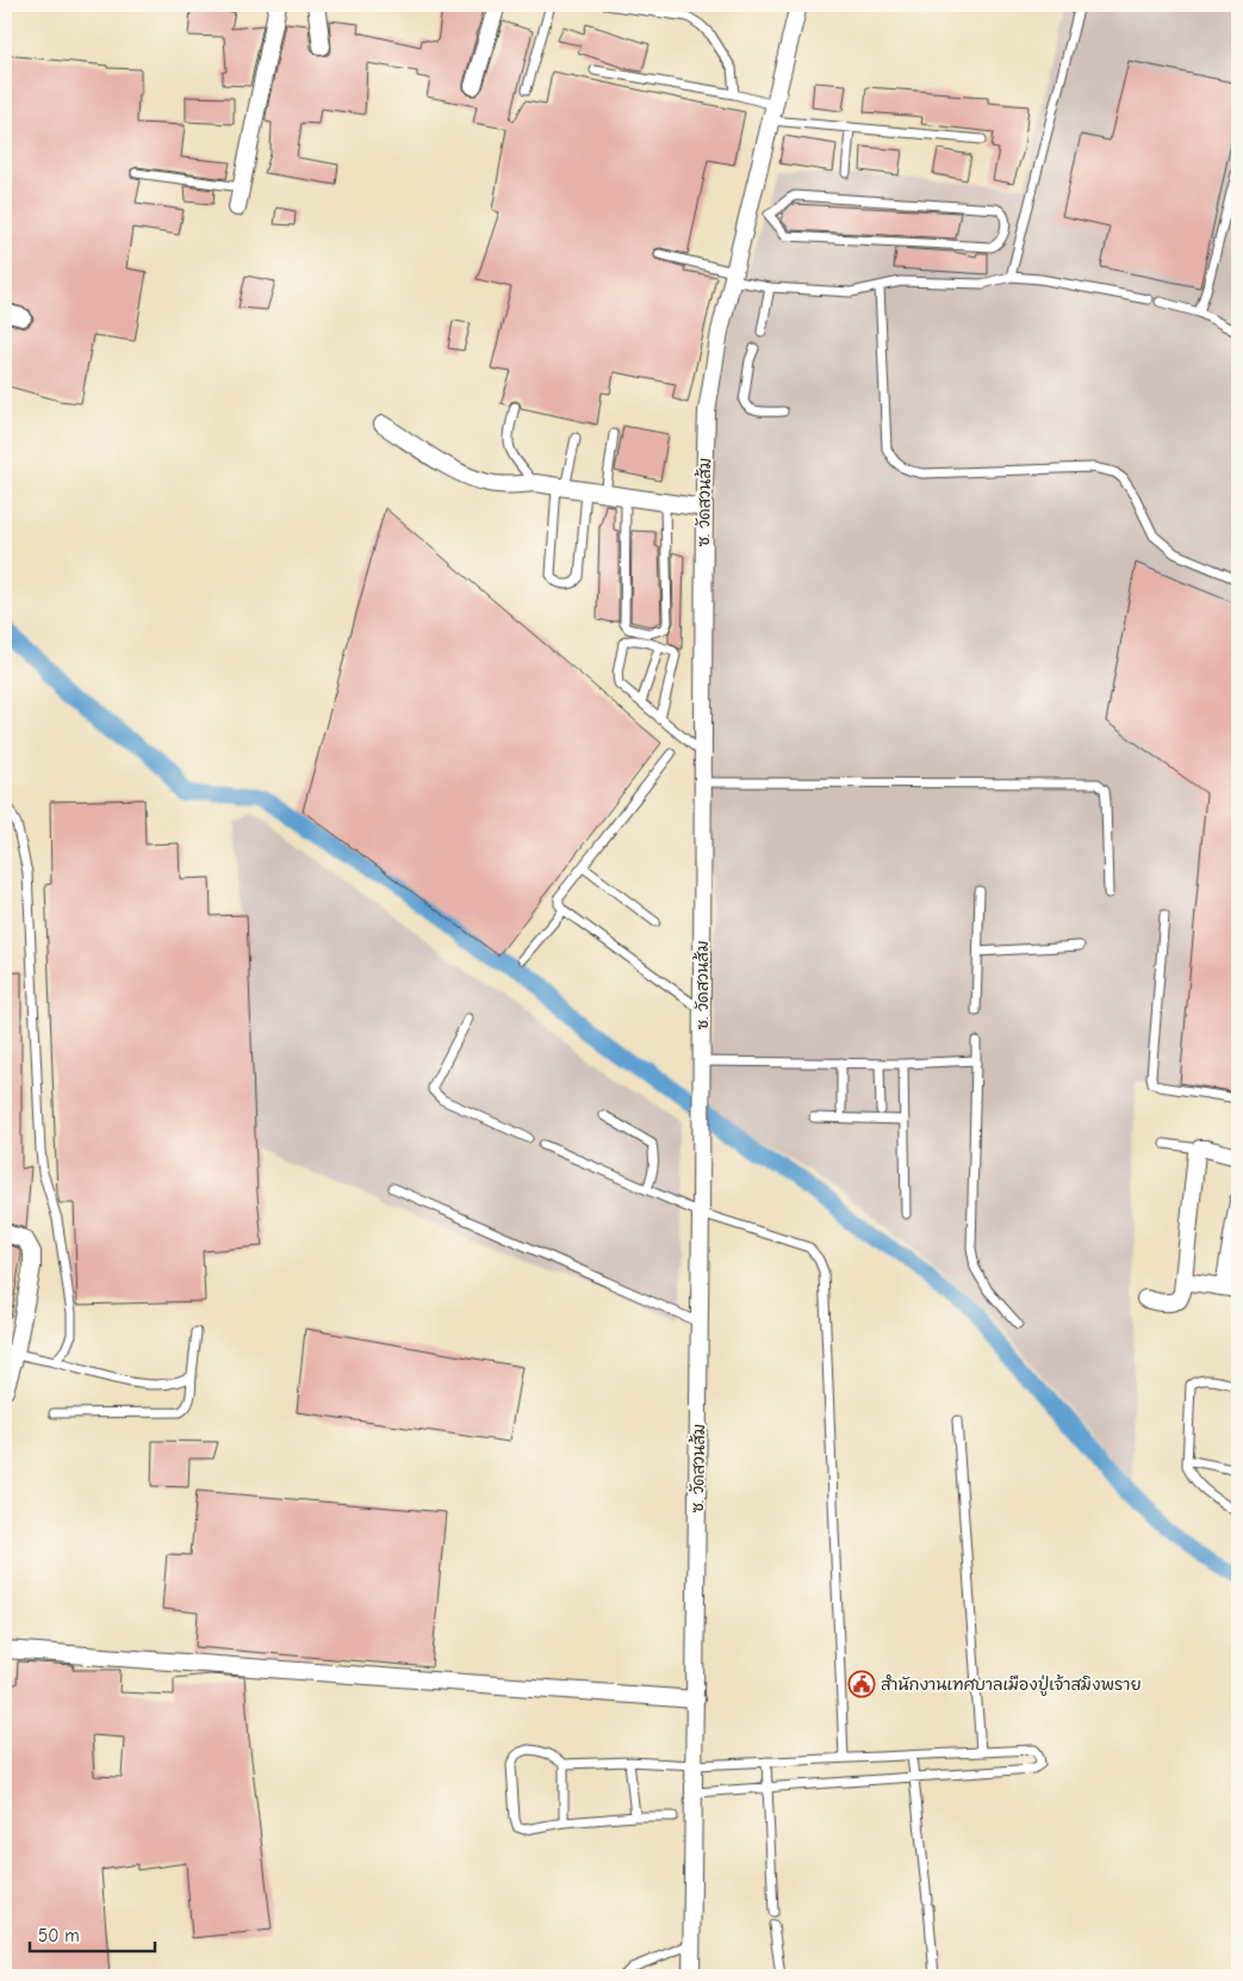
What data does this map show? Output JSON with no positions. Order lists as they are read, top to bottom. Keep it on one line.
{"streets":{"street":["ซ. วัดสวนส้ม"]},"places":{"public building":["สำนักงานเทศบาลเมืองปู่เจ้าสมิงพราย"]},"scale_bar":"50 m"}
